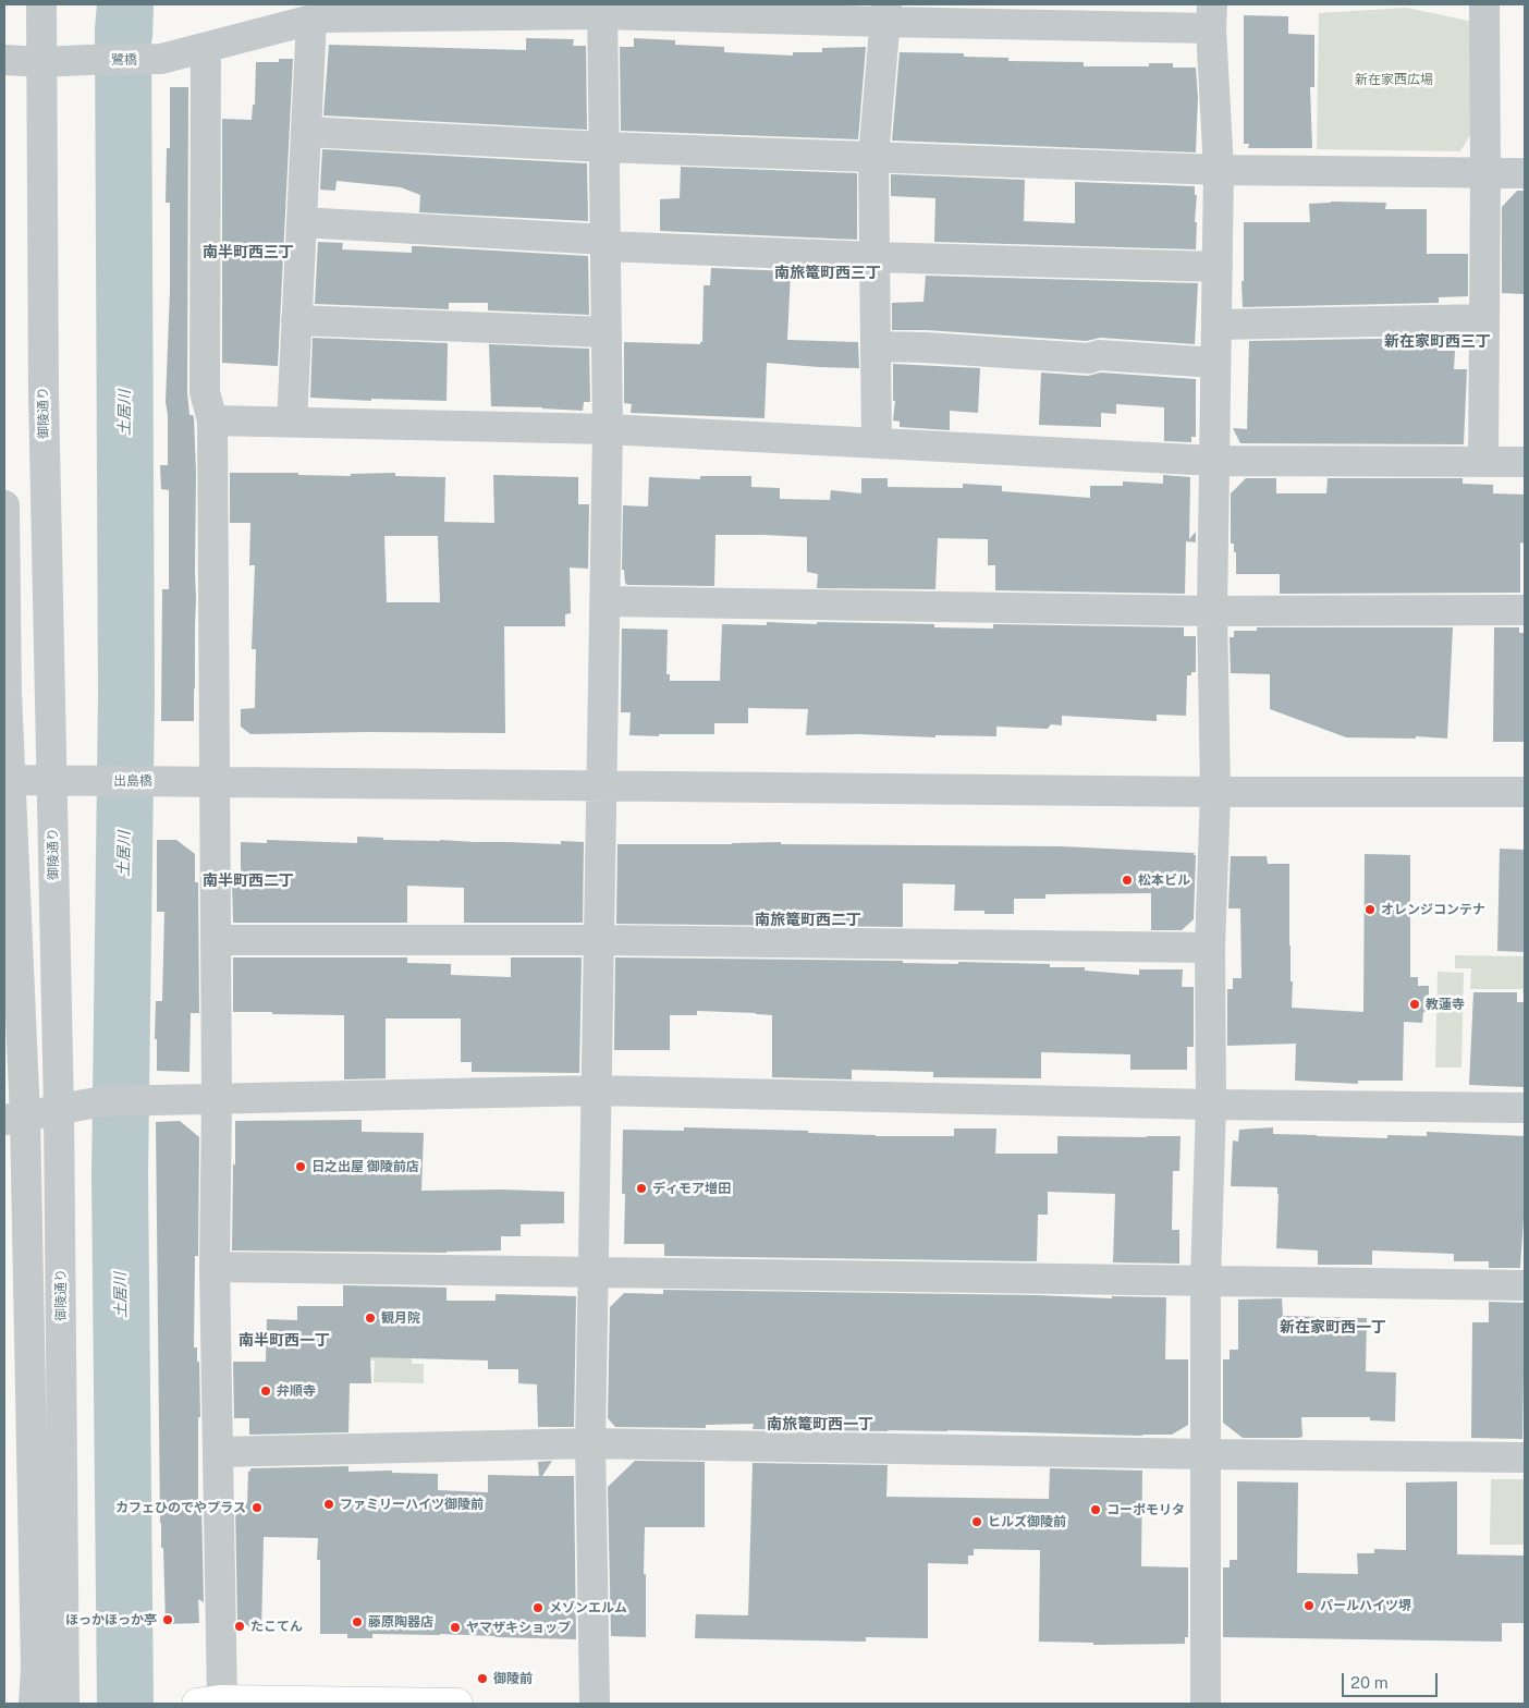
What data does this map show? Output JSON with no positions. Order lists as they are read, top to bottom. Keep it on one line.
{"streets":{"street":["鷺橋","御陵通り","出島橋"]},"crossings":[["鷺橋","御陵通り"],["御陵通り","出島橋"]],"districts":["南半町西三丁","南旅篭町西三丁","新在家町西三丁","南半町西二丁","南旅篭町西二丁","新在家町西一丁","南半町西一丁","南旅篭町西一丁"],"water":["土居川"],"parks":["新在家西広場"],"places":["松本ビル","オレンジコンテナ","教蓮寺","日之出屋 御陵前店","ディモア増田","観月院","弁順寺","ファミリーハイツ御陵前","カフェひのでやプラス","コーポモリタ","ヒルズ御陵前","パールハイツ堺","メゾンエルム","ほっかほっか亭","藤原陶器店","たこてん","ヤマザキショップ","御陵前"],"scale_bar":"20 m"}
